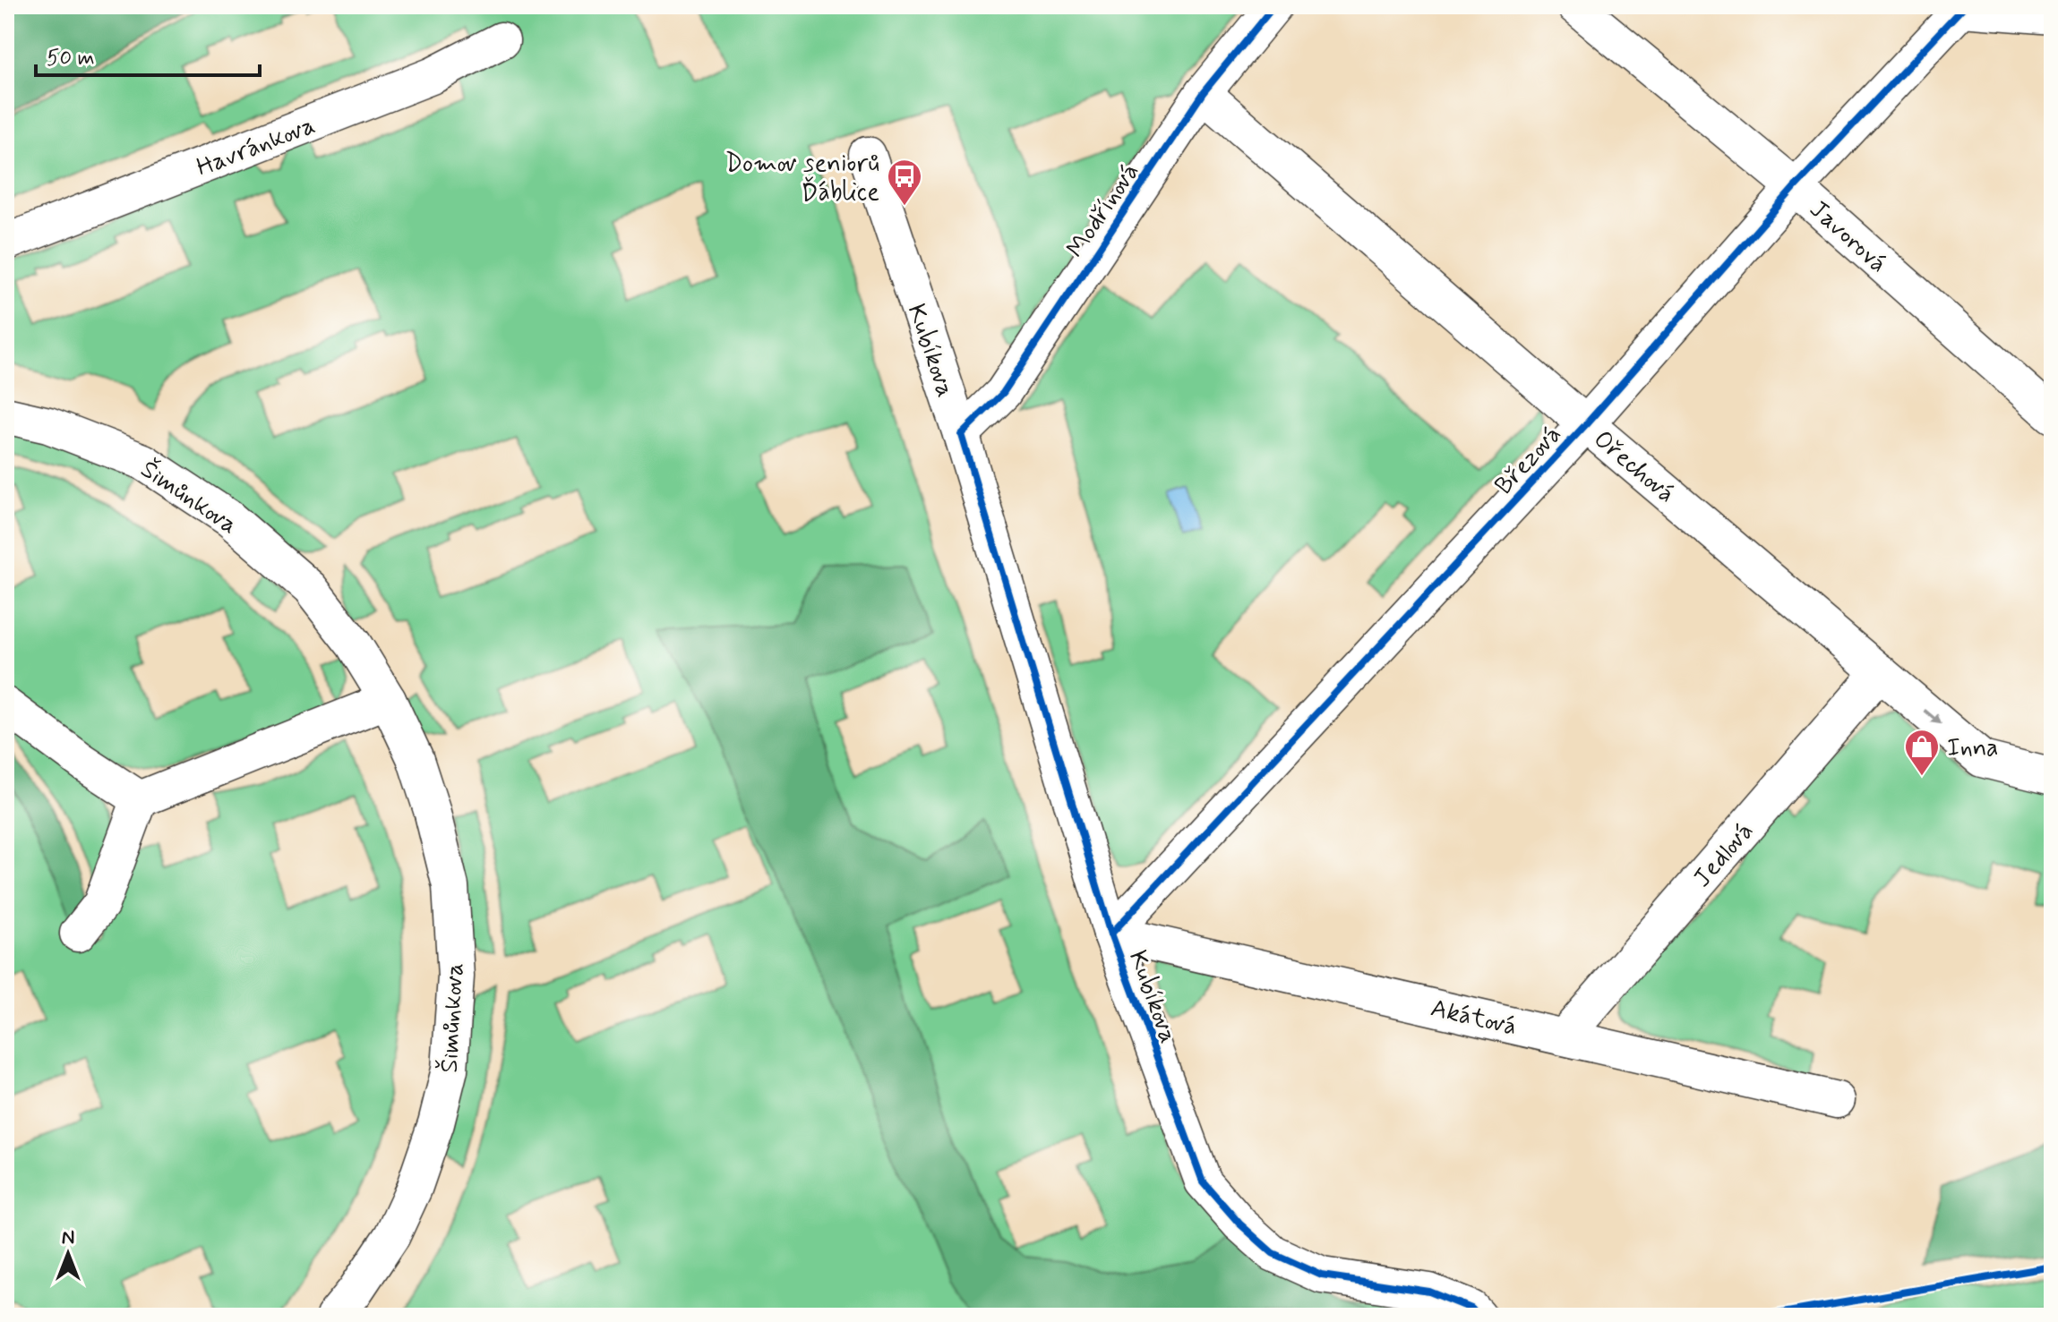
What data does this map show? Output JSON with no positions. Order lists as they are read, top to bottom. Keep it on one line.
{"streets":{"street":["Havránkova","Modřínová","Javorová","Kubíkova","Březová","Ořechová","Šimůnkova","Jedlová","Akátová"]},"crossings":[["Modřínová","Kubíkova"],["Modřínová","Ořechová"],["Javorová","Březová"],["Kubíkova","Březová"],["Kubíkova","Akátová"],["Březová","Ořechová"],["Březová","Akátová"],["Ořechová","Jedlová"],["Jedlová","Akátová"]],"places":{"bus stop":["Domov seniorů Ďáblice"],"shop":["Inna"]},"scale_bar":"50 m","north":"top"}
